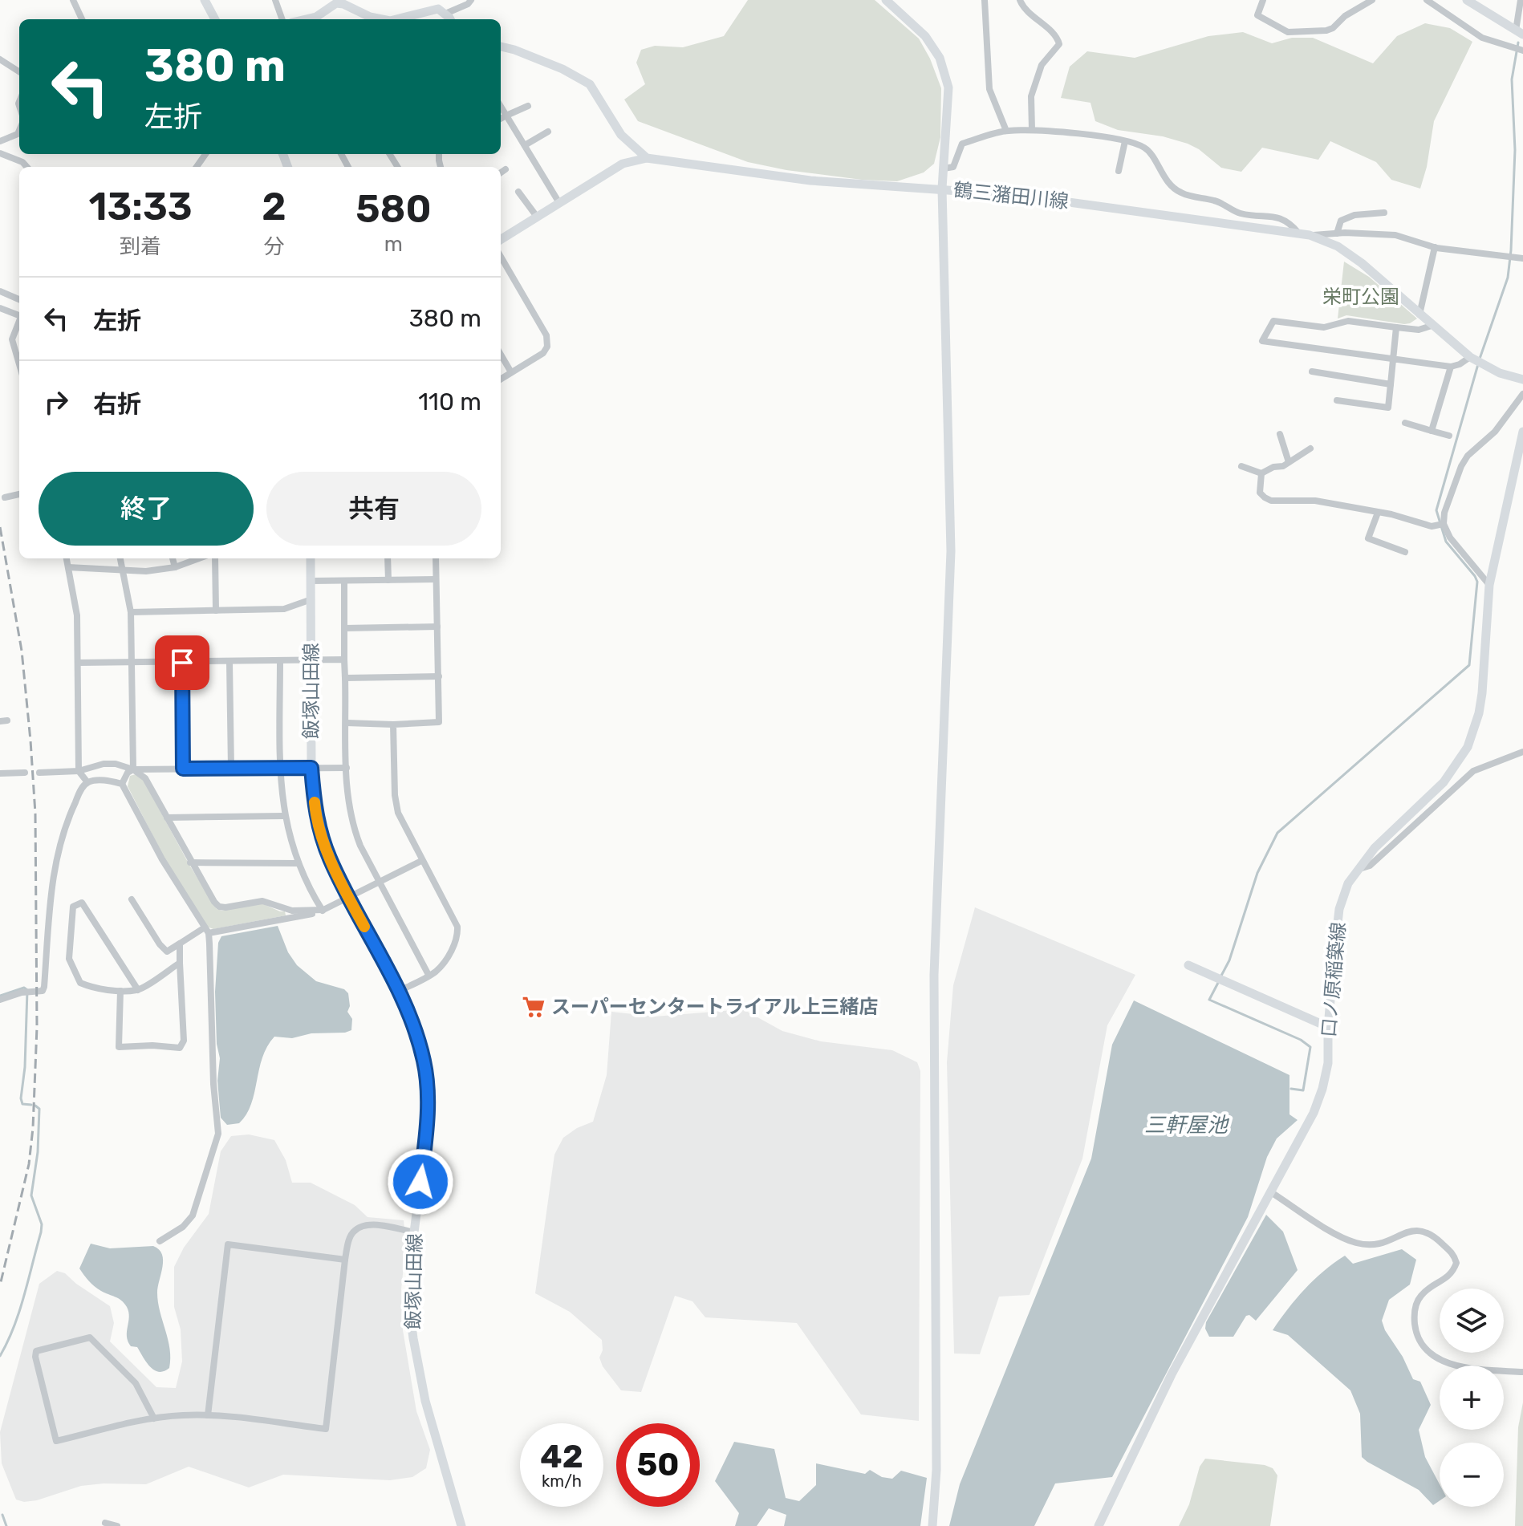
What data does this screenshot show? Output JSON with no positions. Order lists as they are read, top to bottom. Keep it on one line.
{"streets":{"main road":["鶴三潴田川線","飯塚山田線","口ノ原稲築線"]},"water":["三軒屋池"],"parks":["栄町公園"],"places":{"supermarket":["スーパーセンタートライアル上三緒店"]},"page":{"turn":["380 m","左折"],"eta":["13:33","到着","2","分","580","m"],"list":[{"name":"左折","value":"380 m"},{"name":"右折","value":"110 m"}],"buttons":["終了","共有"],"map_buttons":["+","−"],"speed":"42 km/h","limit":"50"}}
